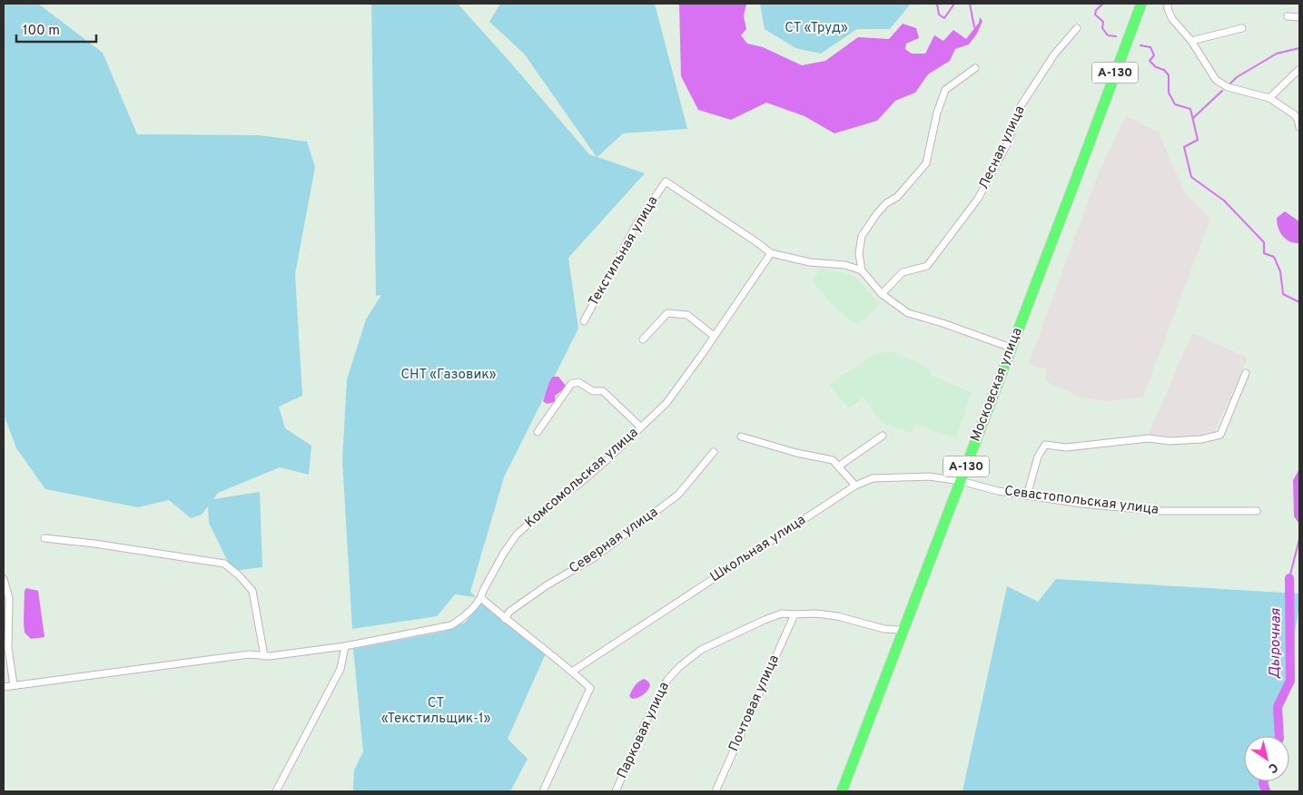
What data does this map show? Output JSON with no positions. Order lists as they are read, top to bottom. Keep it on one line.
{"streets":{"highway":["А-130","Московская улица"],"street":["Лесная улица","Текстильная улица","Комсомольская улица","Севастопольская улица","Северная улица","Школьная улица","Почтовая улица","Парковая улица"]},"crossings":[["Текстильная улица","Комсомольская улица"],["Московская улица","Севастопольская улица"],["Московская улица","Школьная улица"],["Московская улица","Парковая улица"],["Севастопольская улица","Школьная улица"],["Почтовая улица","Парковая улица"]],"water":["Дырочная"],"parks":["СТ «Труд»","СНТ «Газовик»","СТ «Текстильщик-1»"],"scale_bar":"100 m","north":"bottom right"}
